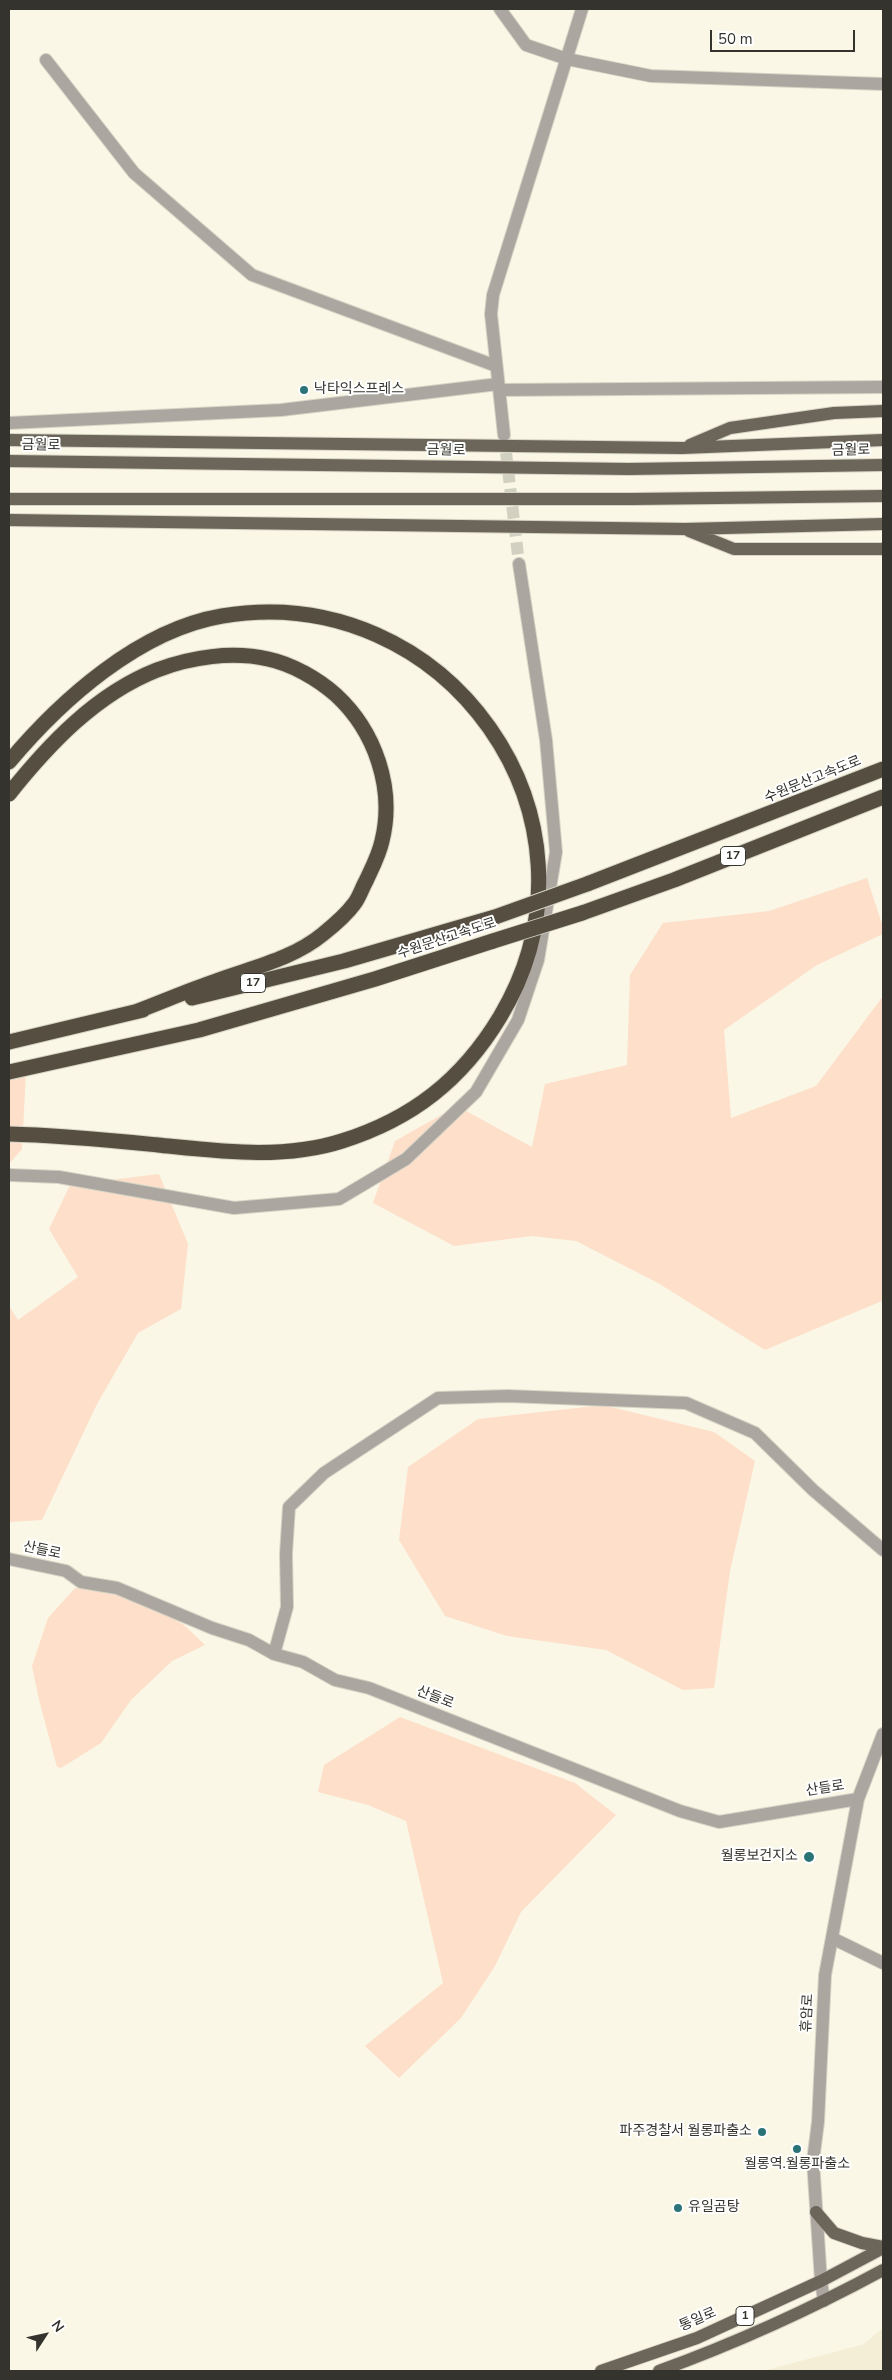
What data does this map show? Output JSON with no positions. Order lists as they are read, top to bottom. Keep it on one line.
{"streets":{"highway":["수원문산고속도로","17"],"main road":["금월로","1","통일로"],"street":["산들로","휴암로"]},"crossings":[["산들로","휴암로"],["휴암로","1"],["휴암로","통일로"]],"places":["낙타익스프레스","월롱보건지소","파주경찰서 월롱파출소","월롱역.월롱파출소","유일곰탕"],"scale_bar":"50 m","north":"top right"}
